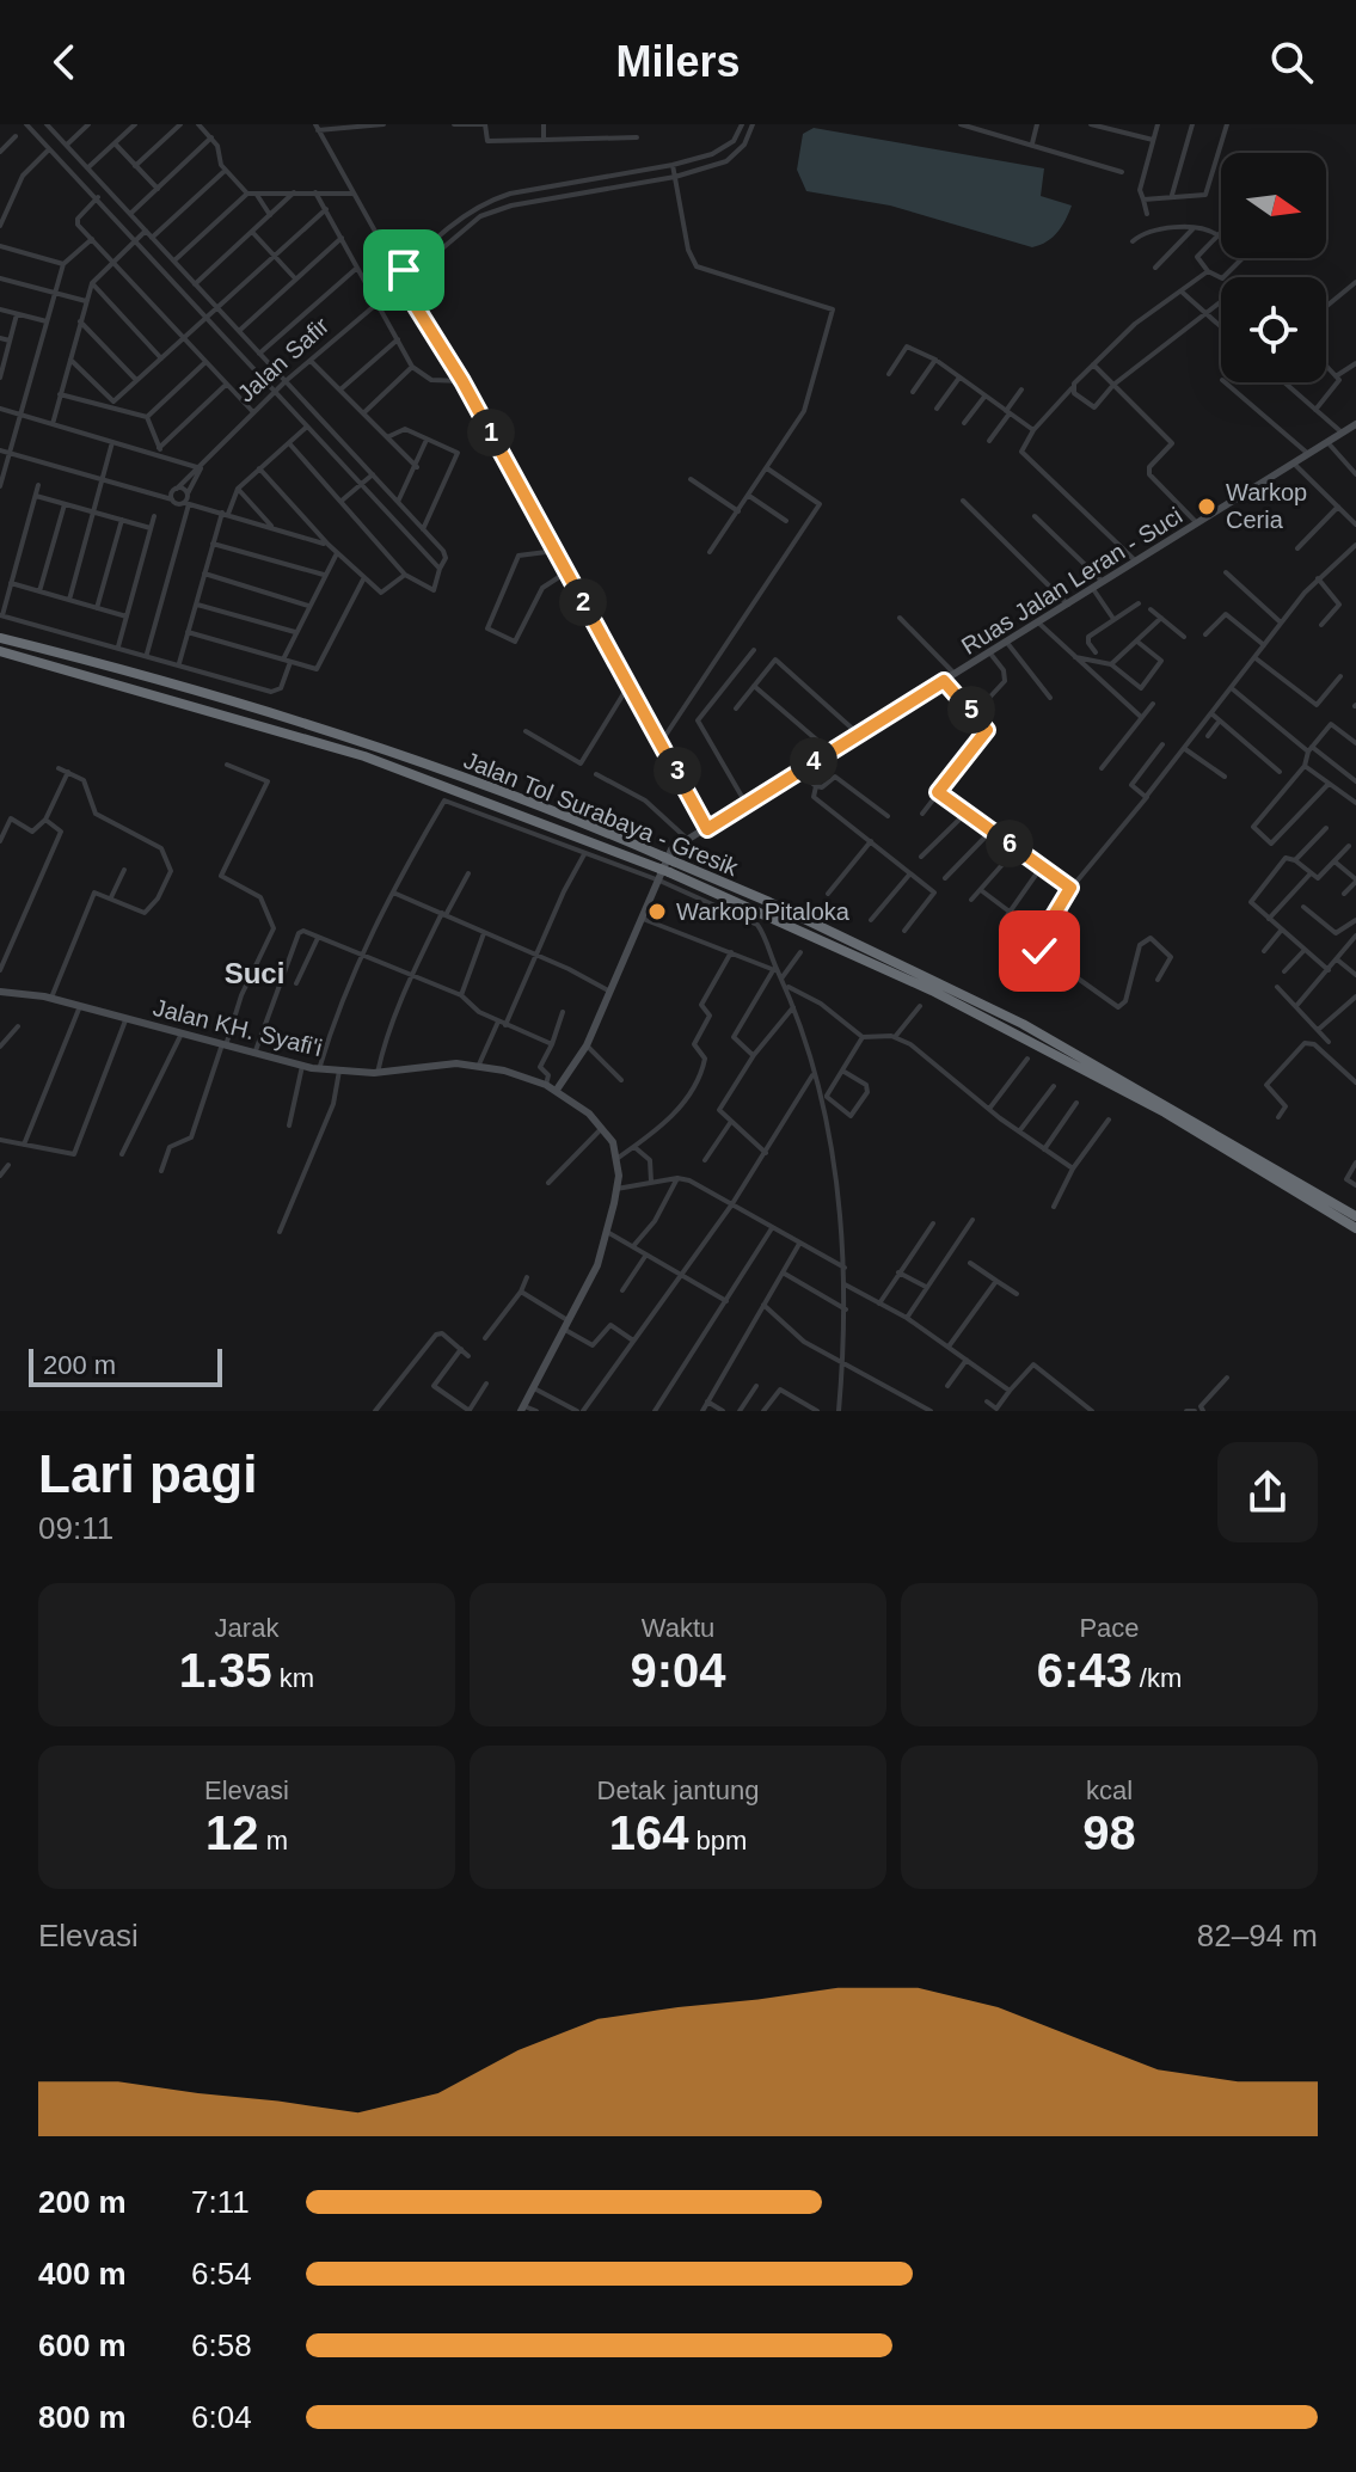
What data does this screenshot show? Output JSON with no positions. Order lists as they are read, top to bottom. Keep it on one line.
{"streets":{"highway":["Jalan Tol Surabaya - Gresik"],"main road":["Ruas Jalan Leran - Suci","Jalan KH. Syafi'i"],"street":["Jalan Safir"]},"crossings":[["Ruas Jalan Leran - Suci","Jalan Tol Surabaya - Gresik"]],"districts":["Suci"],"places":["Warkop Ceria","Warkop Pitaloka"],"scale_bar":"200 m","north":"right","page":{"header":"Milers","pins":["1","2","5","4","3","6"],"scale":"200 m","heading":["Lari pagi","09:11"],"stats":[["Jarak","1.35 km"],["Waktu","9:04"],["Pace","6:43 /km"],["Elevasi","12 m"],["Detak jantung","164 bpm"],["kcal","98"]],"chart":["Elevasi","82–94 m"],"list":[{"name":"200 m","note":"7:11"},{"name":"400 m","note":"6:54"},{"name":"600 m","note":"6:58"},{"name":"800 m","note":"6:04"}]}}
